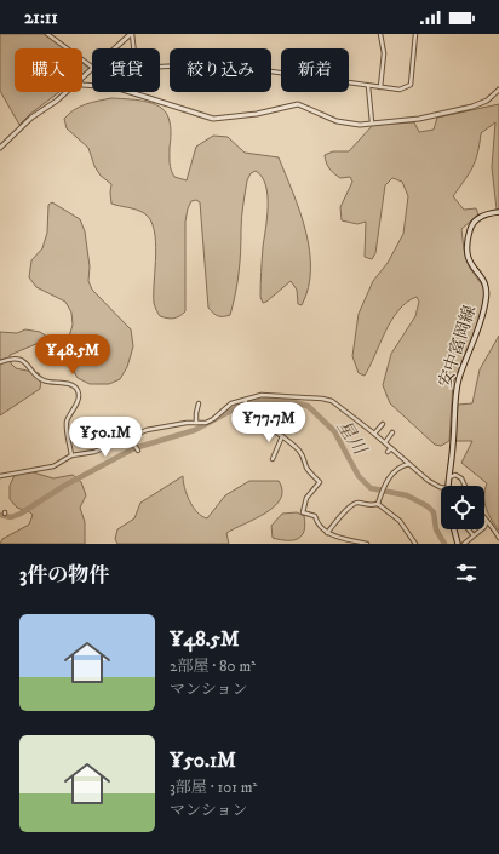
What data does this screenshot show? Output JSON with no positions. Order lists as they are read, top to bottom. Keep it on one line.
{"streets":{"main road":["安中富岡線"]},"water":["星川"],"page":{"status":"21:11","chip":["購入","賃貸","絞り込み","新着"],"price":["¥48.5M","¥77.7M","¥50.1M"],"heading":"3件の物件","list":[{"name":"¥48.5M","note":"2部屋 · 80 m² · マンション"},{"name":"¥50.1M","note":"3部屋 · 101 m² · マンション"}]}}
